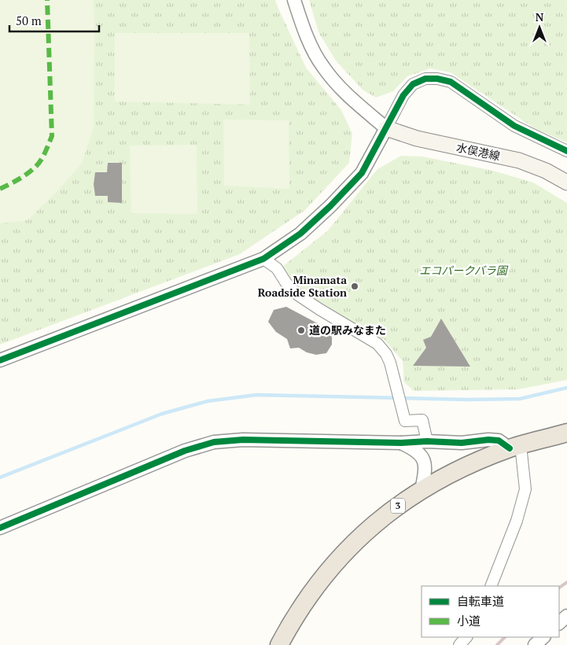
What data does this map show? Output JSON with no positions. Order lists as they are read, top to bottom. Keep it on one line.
{"streets":{"highway":["3"],"main road":["水俣港線"]},"parks":["エコパークバラ園"],"places":["Minamata Roadside Station","道の駅みなまた"],"legend":["自転車道","小道"],"scale_bar":"50 m","north":"top"}
